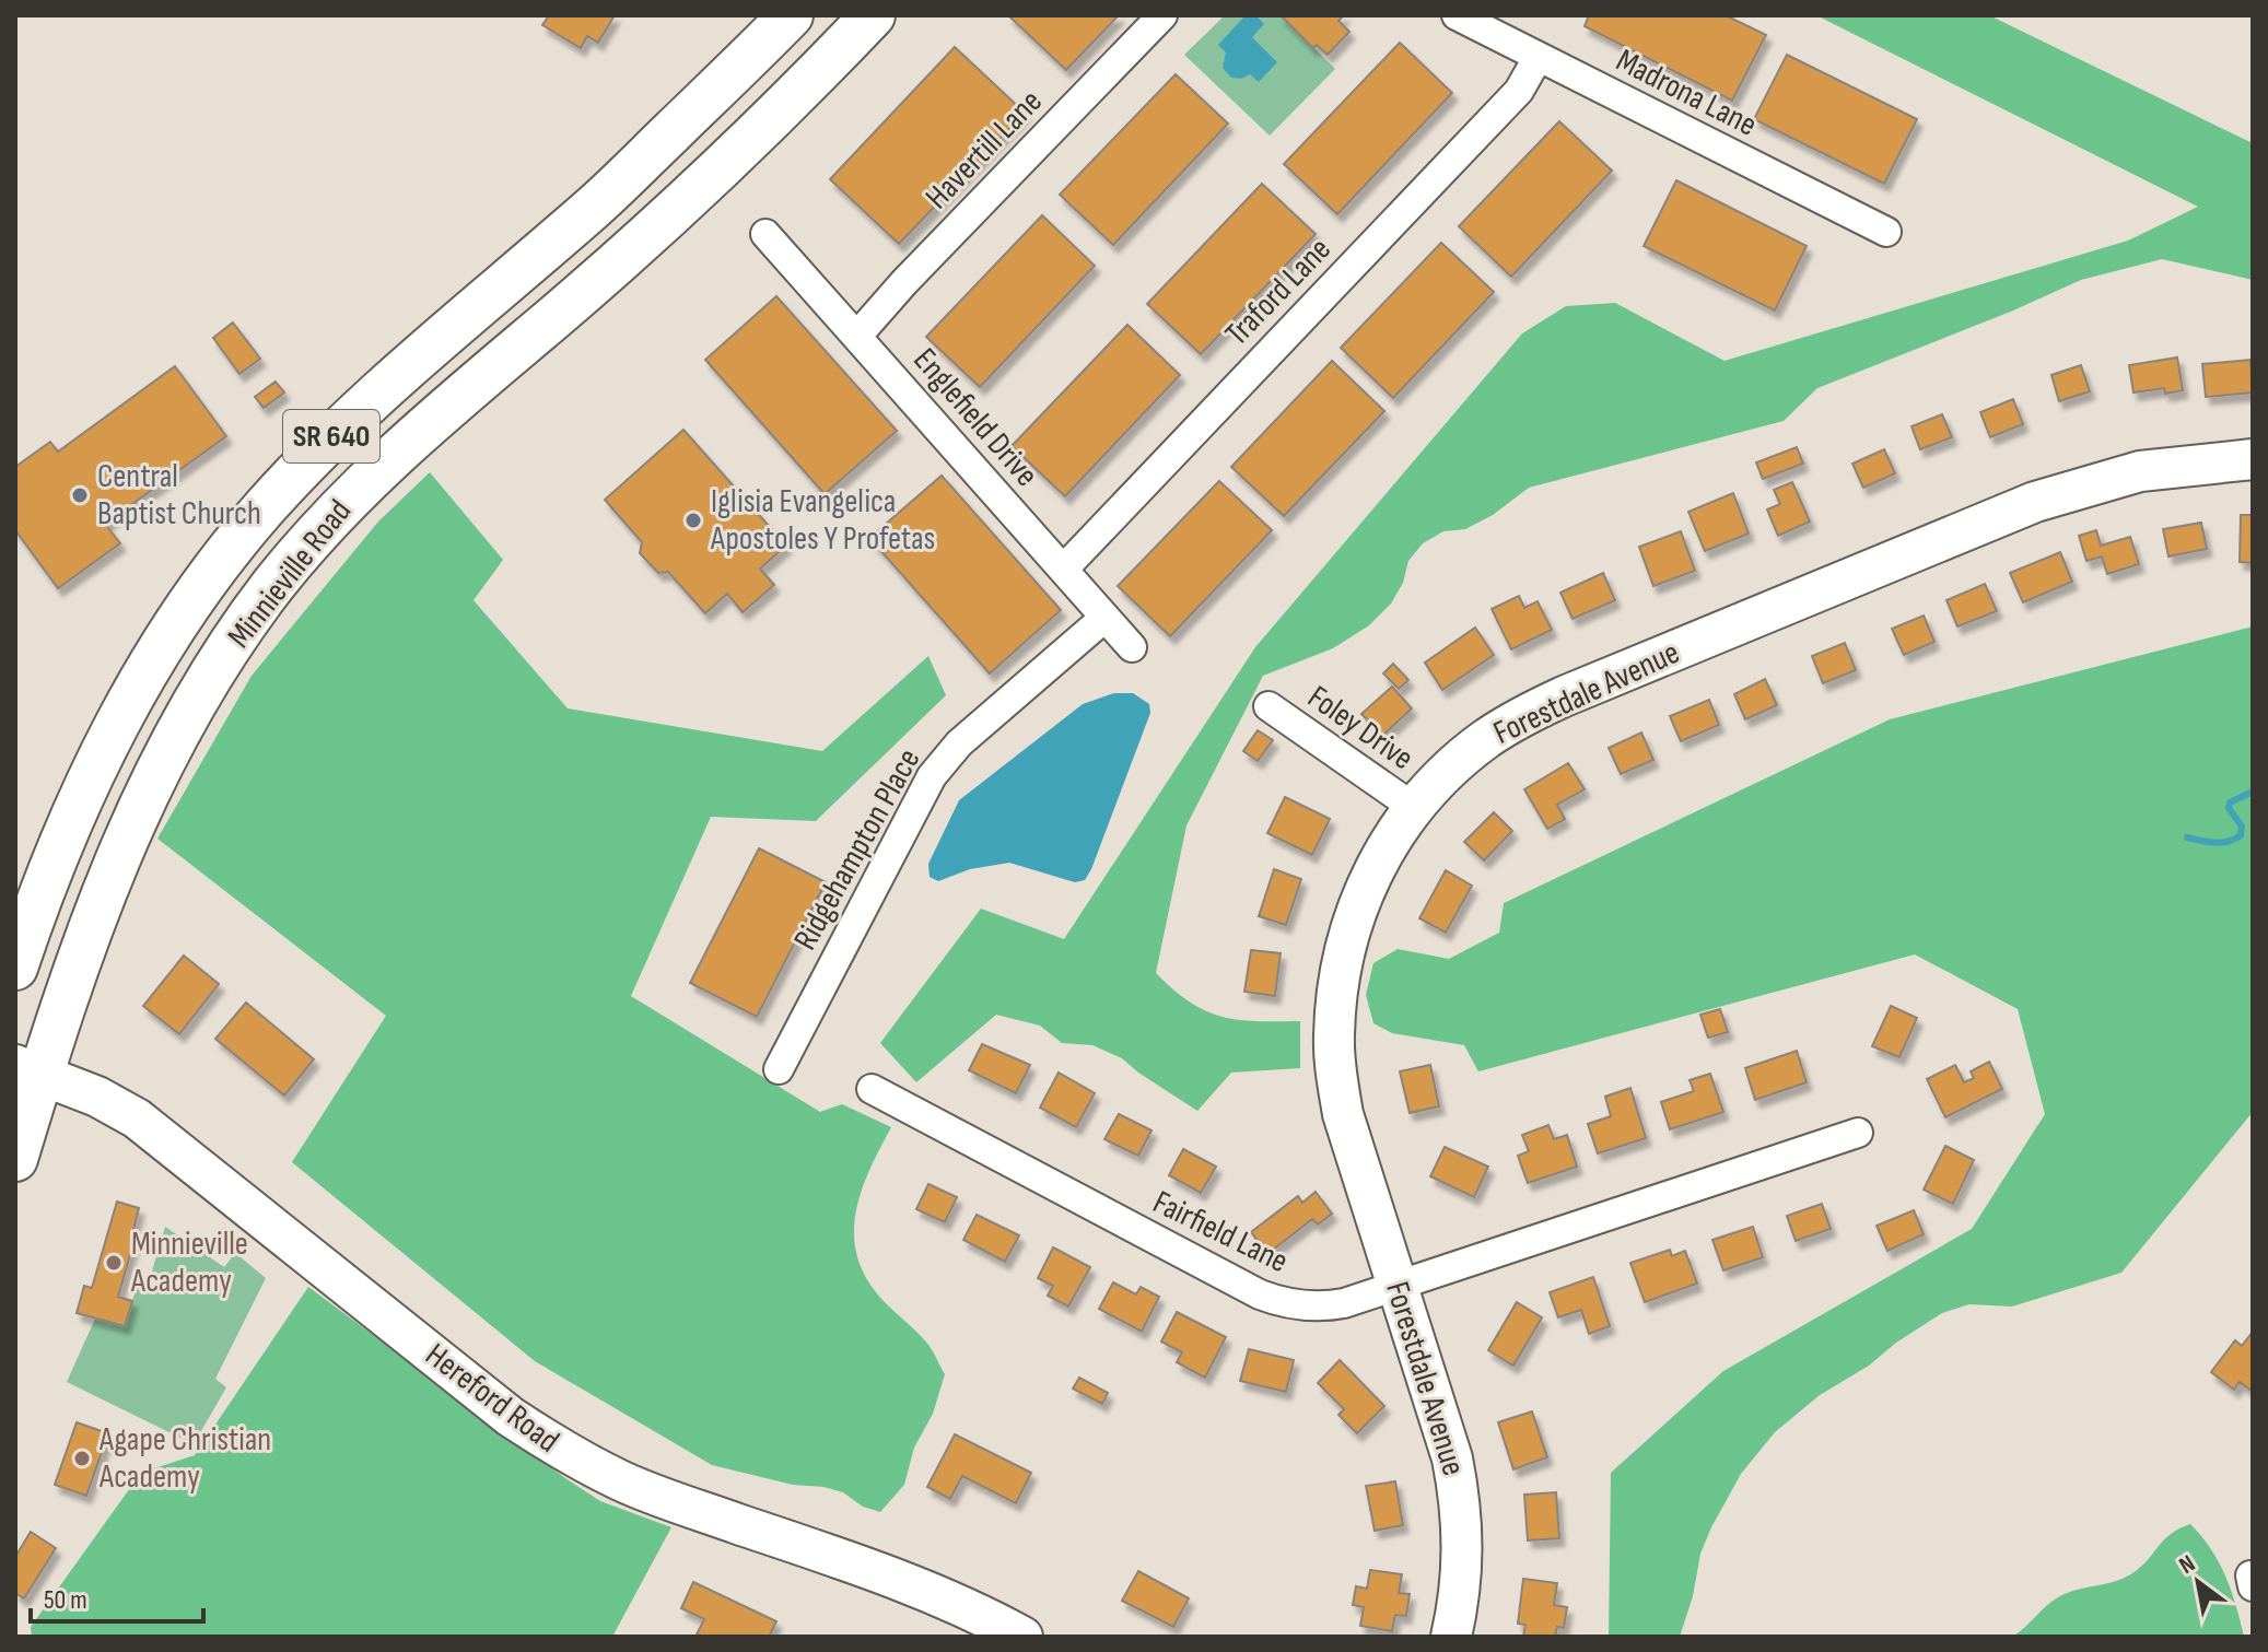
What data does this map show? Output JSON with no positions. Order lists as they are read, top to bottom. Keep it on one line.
{"streets":{"main road":["SR 640","Minnieville Road"],"street":["Madrona Lane","Havertill Lane","Traford Lane","Englefield Drive","Forestdale Avenue","Foley Drive","Ridgehampton Place","Fairfield Lane","Hereford Road"]},"crossings":[["Madrona Lane","Traford Lane"],["Havertill Lane","Englefield Drive"],["Traford Lane","Englefield Drive"],["Englefield Drive","Ridgehampton Place"],["Minnieville Road","Hereford Road"],["Forestdale Avenue","Foley Drive"],["Forestdale Avenue","Fairfield Lane"]],"places":["Central Baptist Church","Iglisia Evangelica Apostoles Y Profetas","Minnieville Academy","Agape Christian Academy"],"scale_bar":"50 m","north":"top left"}
